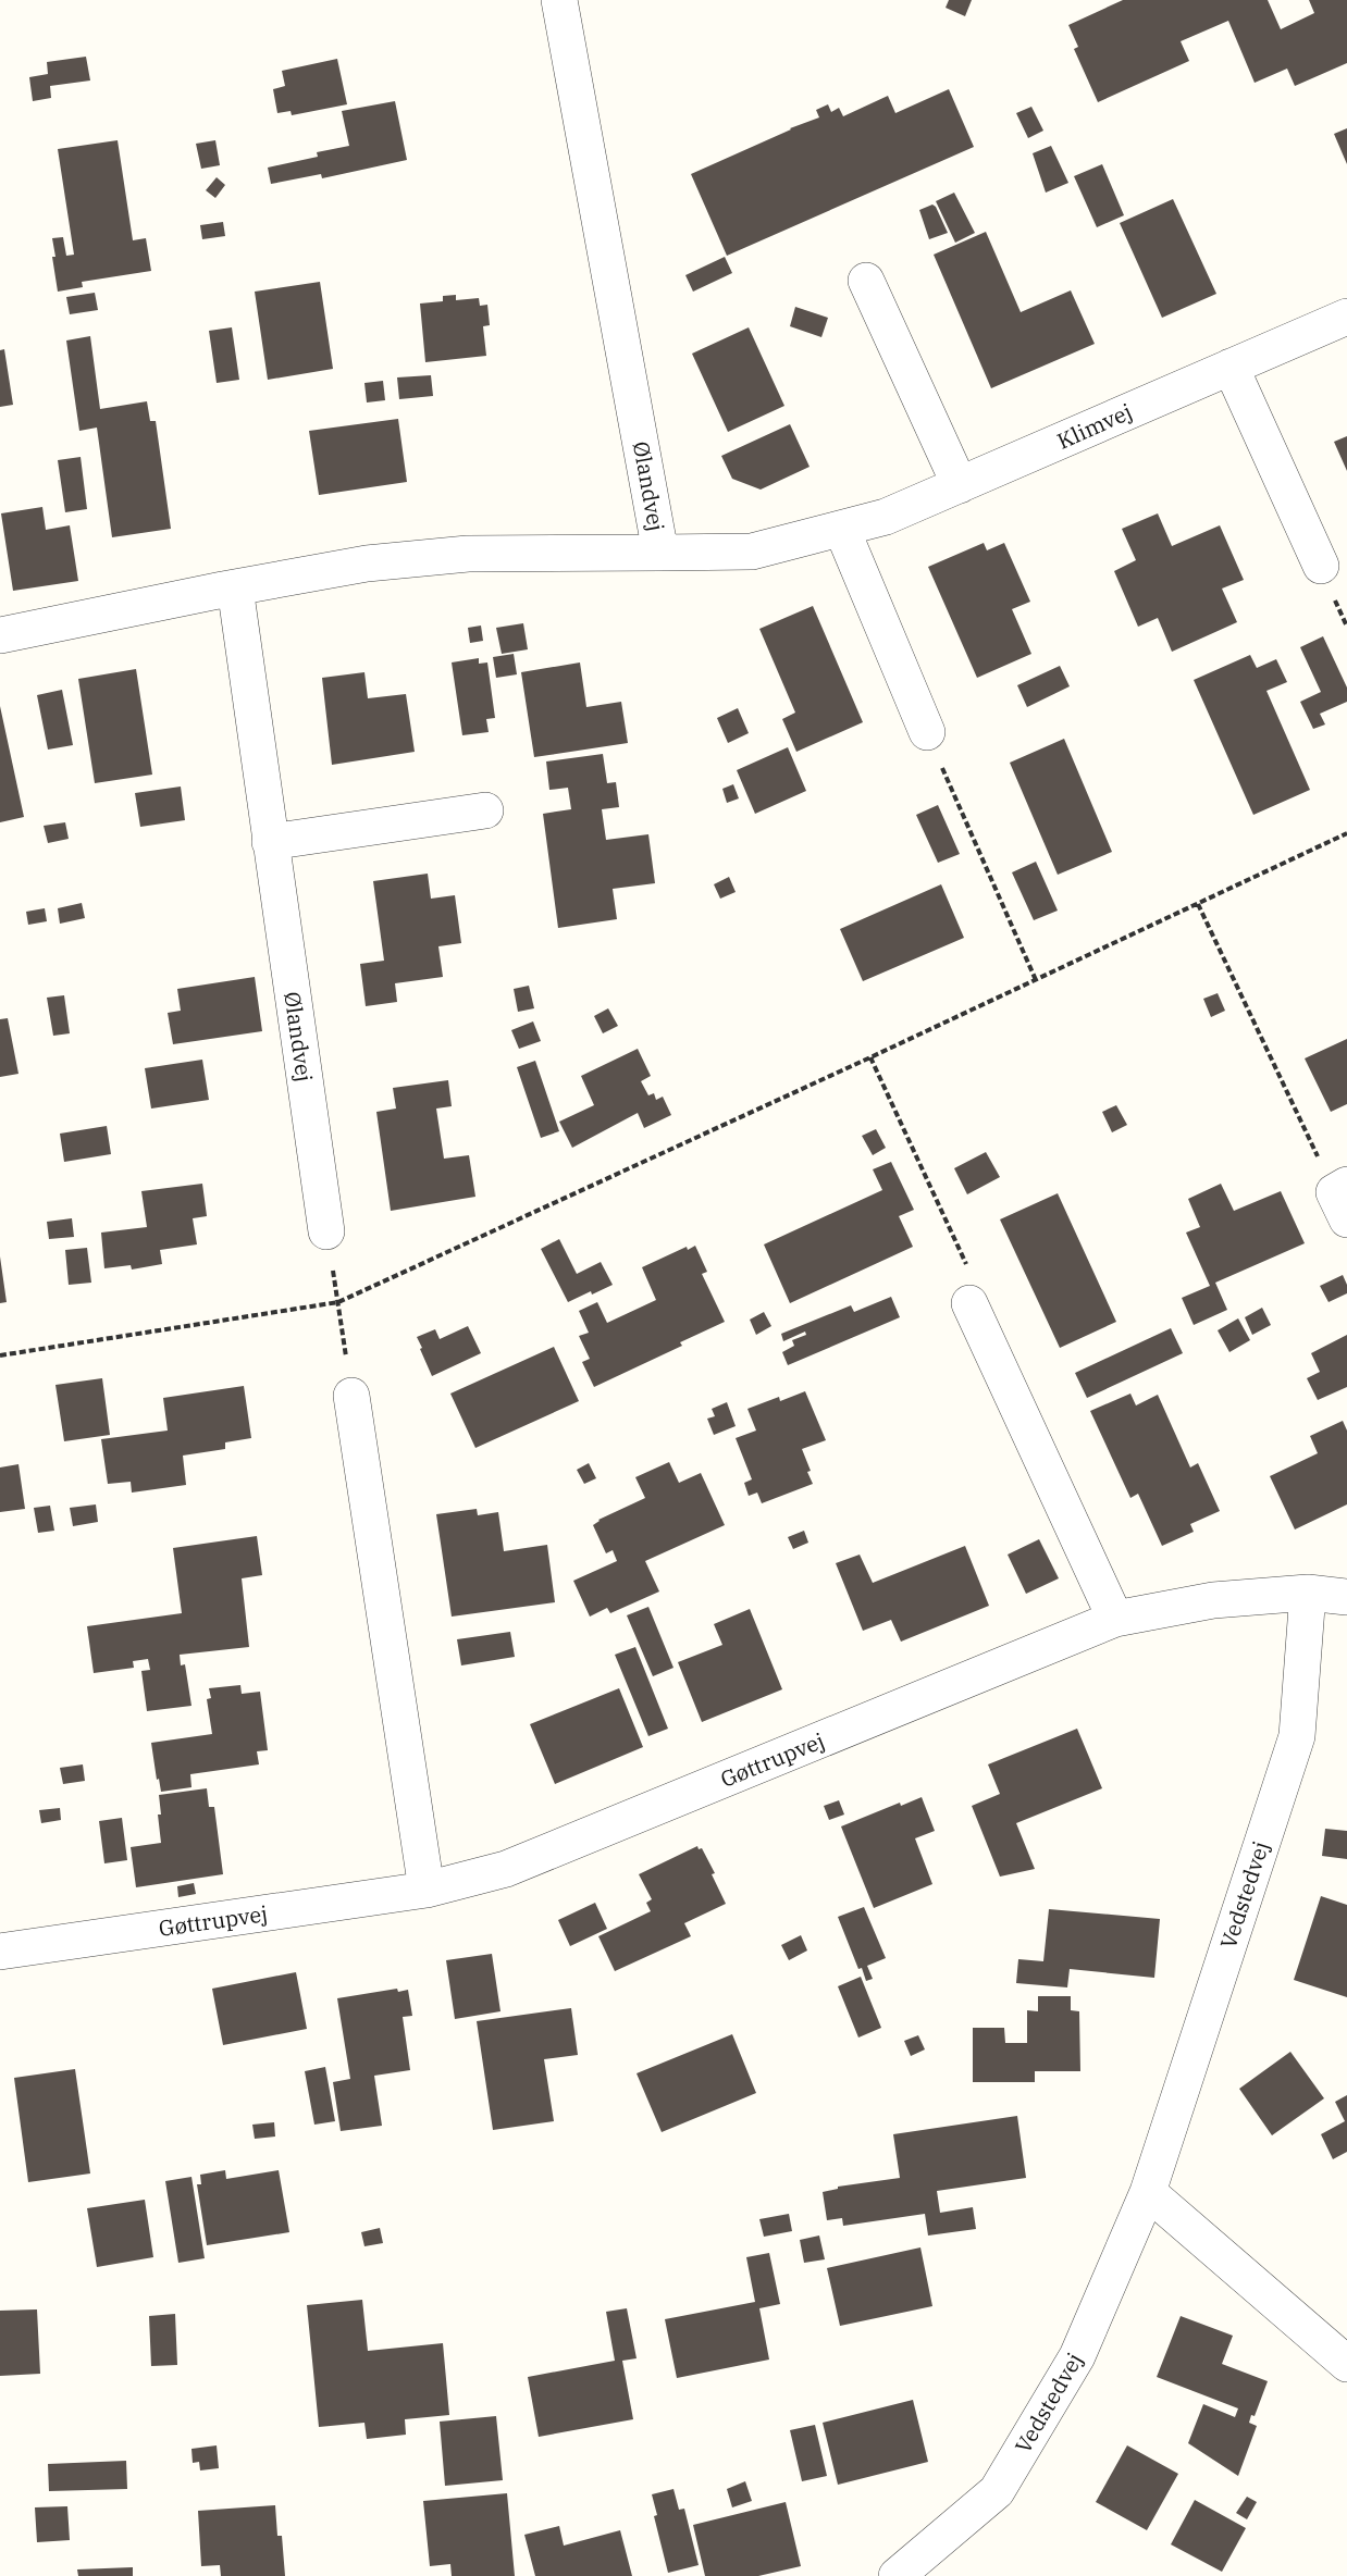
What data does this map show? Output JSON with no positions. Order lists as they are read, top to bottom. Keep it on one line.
{"streets":{"street":["Klimvej","Ølandvej","Gøttrupvej","Vedstedvej"]},"crossings":[["Klimvej","Ølandvej"],["Gøttrupvej","Vedstedvej"]]}
